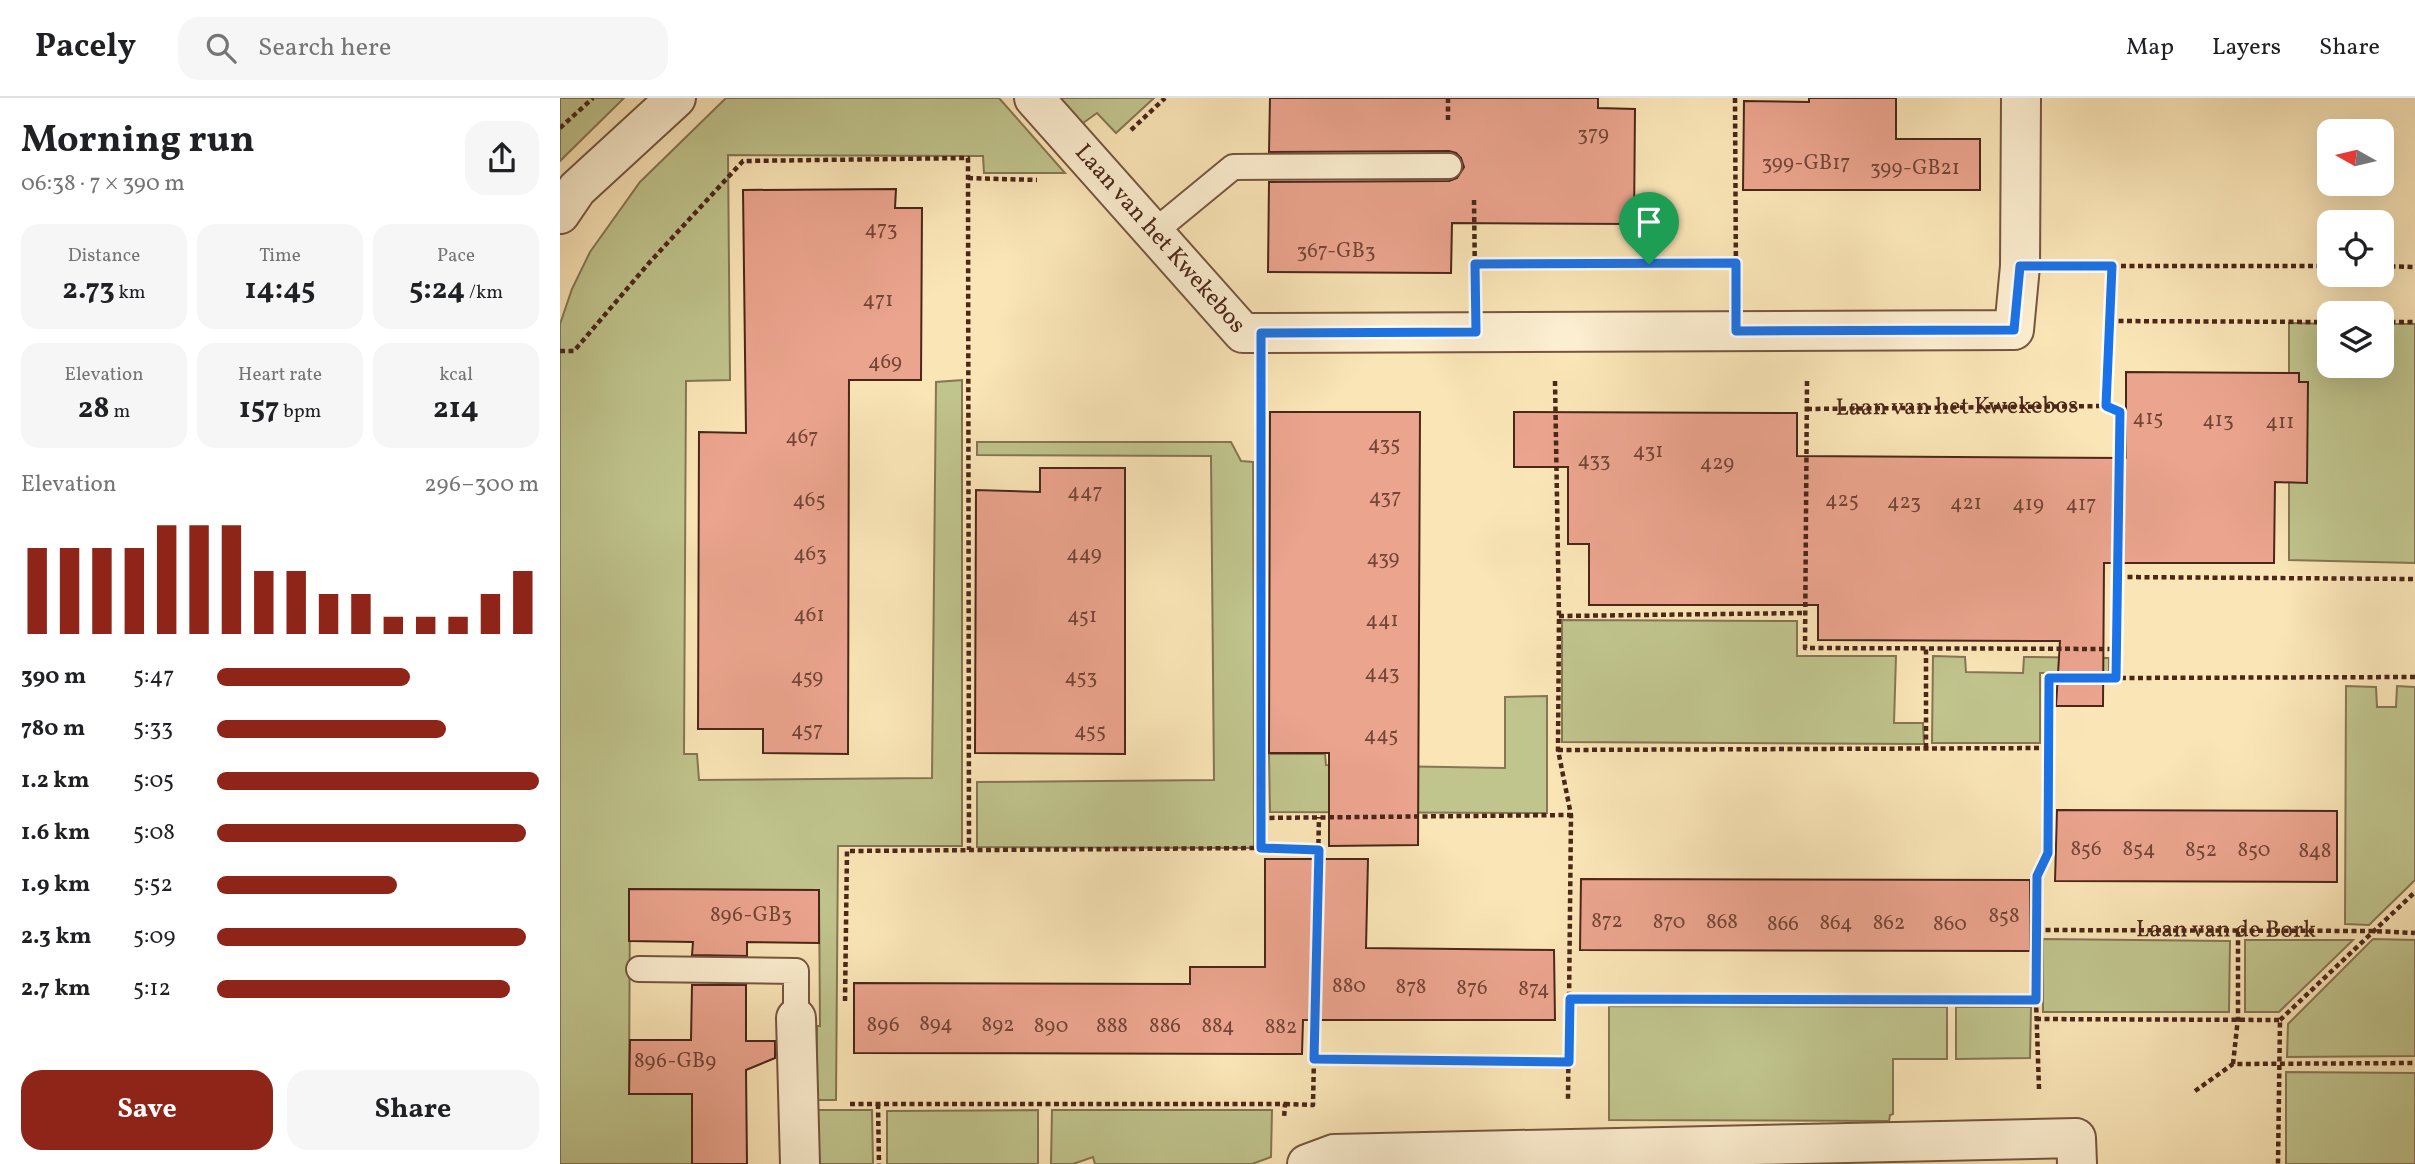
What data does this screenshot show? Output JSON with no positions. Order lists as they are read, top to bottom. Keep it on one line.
{"streets":{"street":["Laan van het Kwekebos"],"path":["Laan van de Bork"]},"house_numbers":["379","399-GB17","399-GB21","473","367-GB3","471","469","415","413","411","467","435","431","433","429","447","437","465","425","423","421","419","417","463","449","439","461","451","441","443","459","453","457","455","445","856","854","852","850","848","896-GB3","858","872","870","868","864","862","866","860","880","878","876","874","894","896","892","890","888","886","884","882","896-GB9"],"north":"left","page":{"header":"Pacely","search":"Search here","nav":["Map","Layers","Share"],"heading":["Morning run","06:38 · 7 × 390 m"],"stats":[["Distance","2.73 km"],["Time","14:45"],["Pace","5:24 /km"],["Elevation","28 m"],["Heart rate","157 bpm"],["kcal","214"]],"chart":["Elevation","296–300 m"],"list":[{"name":"390 m","note":"5:47"},{"name":"780 m","note":"5:33"},{"name":"1.2 km","note":"5:05"},{"name":"1.6 km","note":"5:08"},{"name":"1.9 km","note":"5:52"},{"name":"2.3 km","note":"5:09"},{"name":"2.7 km","note":"5:12"}],"buttons":["Save","Share"]}}
